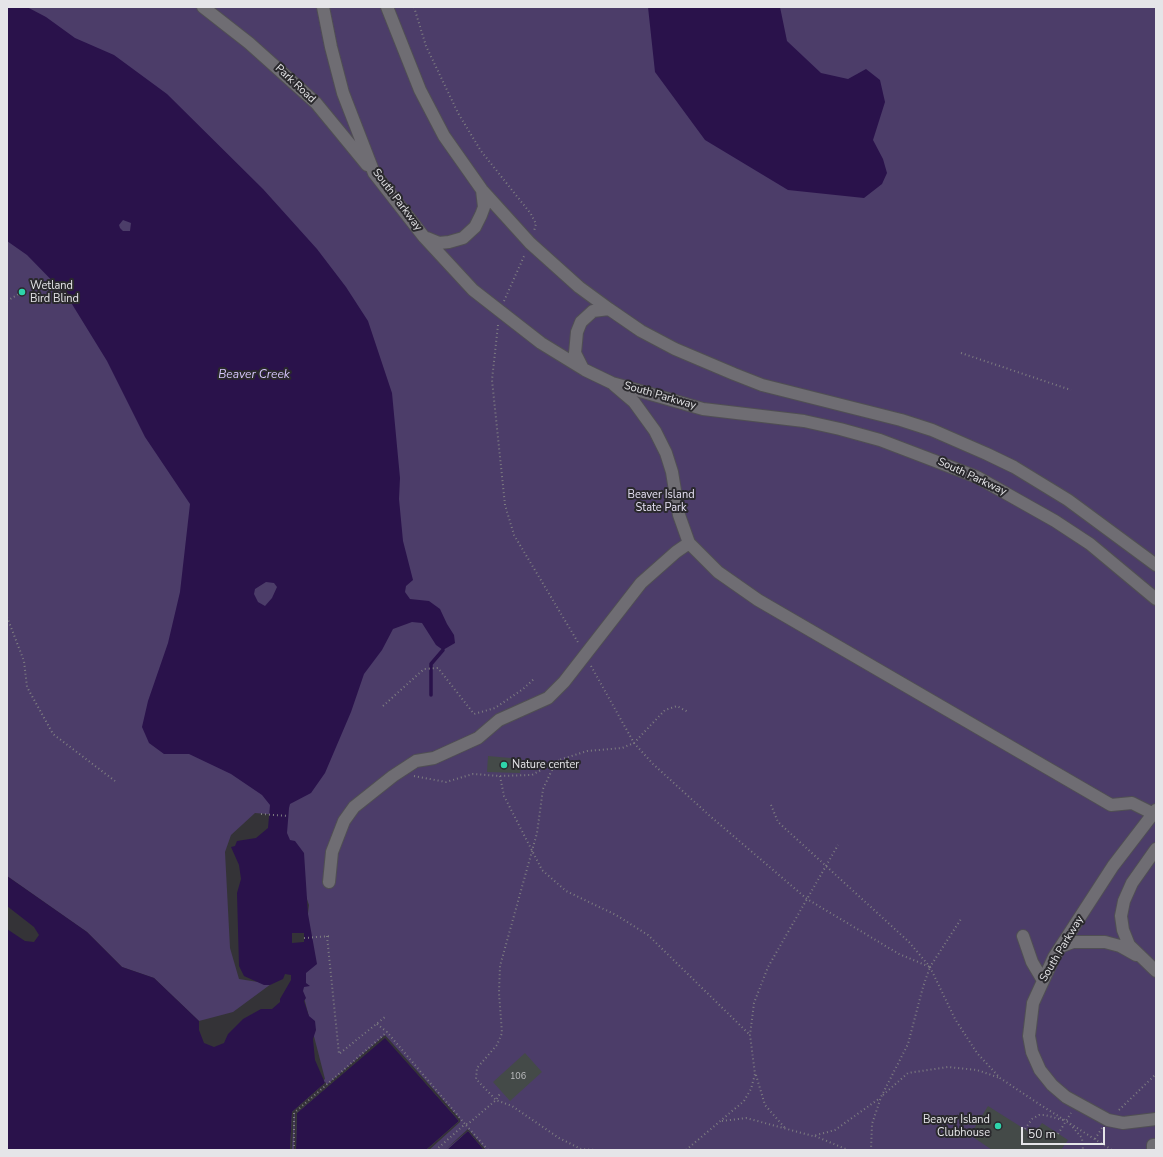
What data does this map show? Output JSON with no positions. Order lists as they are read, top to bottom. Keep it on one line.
{"streets":{"street":["Park Road","South Parkway"]},"crossings":[["Park Road","South Parkway"]],"water":["Beaver Creek"],"parks":["Beaver Island State Park"],"places":["Wetland Bird Blind","Nature center","Beaver Island Clubhouse"],"house_numbers":["106"],"scale_bar":"50 m"}
